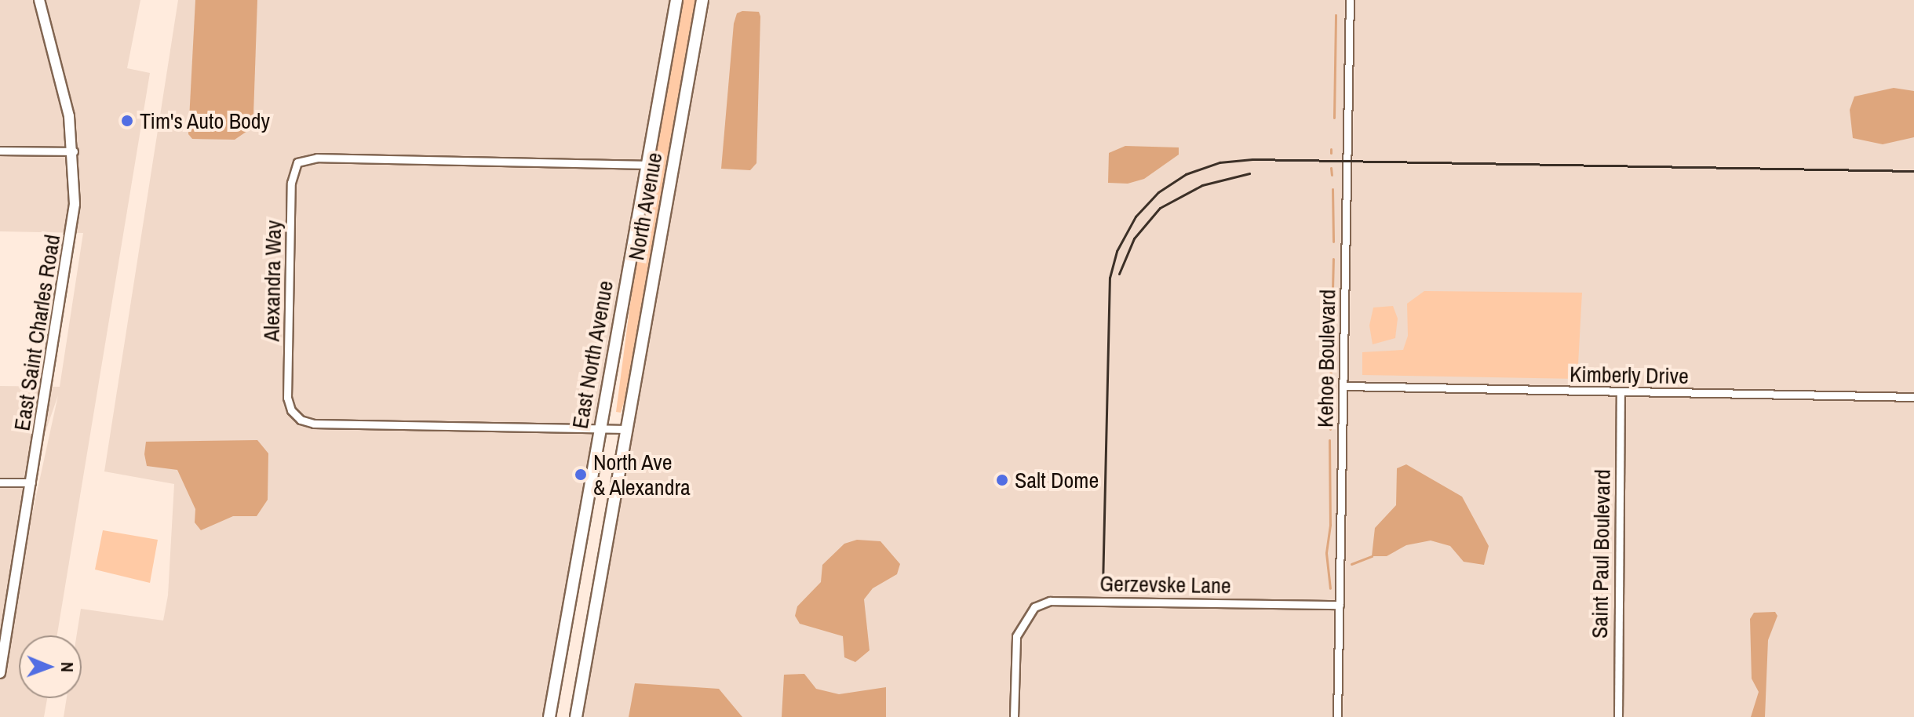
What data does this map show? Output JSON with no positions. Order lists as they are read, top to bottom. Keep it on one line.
{"streets":{"main road":["North Avenue","East North Avenue"],"street":["Alexandra Way","East Saint Charles Road","Kehoe Boulevard","Kimberly Drive","Saint Paul Boulevard","Gerzevske Lane"]},"crossings":[["North Avenue","Alexandra Way"],["Alexandra Way","East North Avenue"],["Kehoe Boulevard","Kimberly Drive"],["Kehoe Boulevard","Gerzevske Lane"],["Kimberly Drive","Saint Paul Boulevard"]],"places":["Tim's Auto Body","North Ave & Alexandra","Salt Dome"],"north":"right"}
